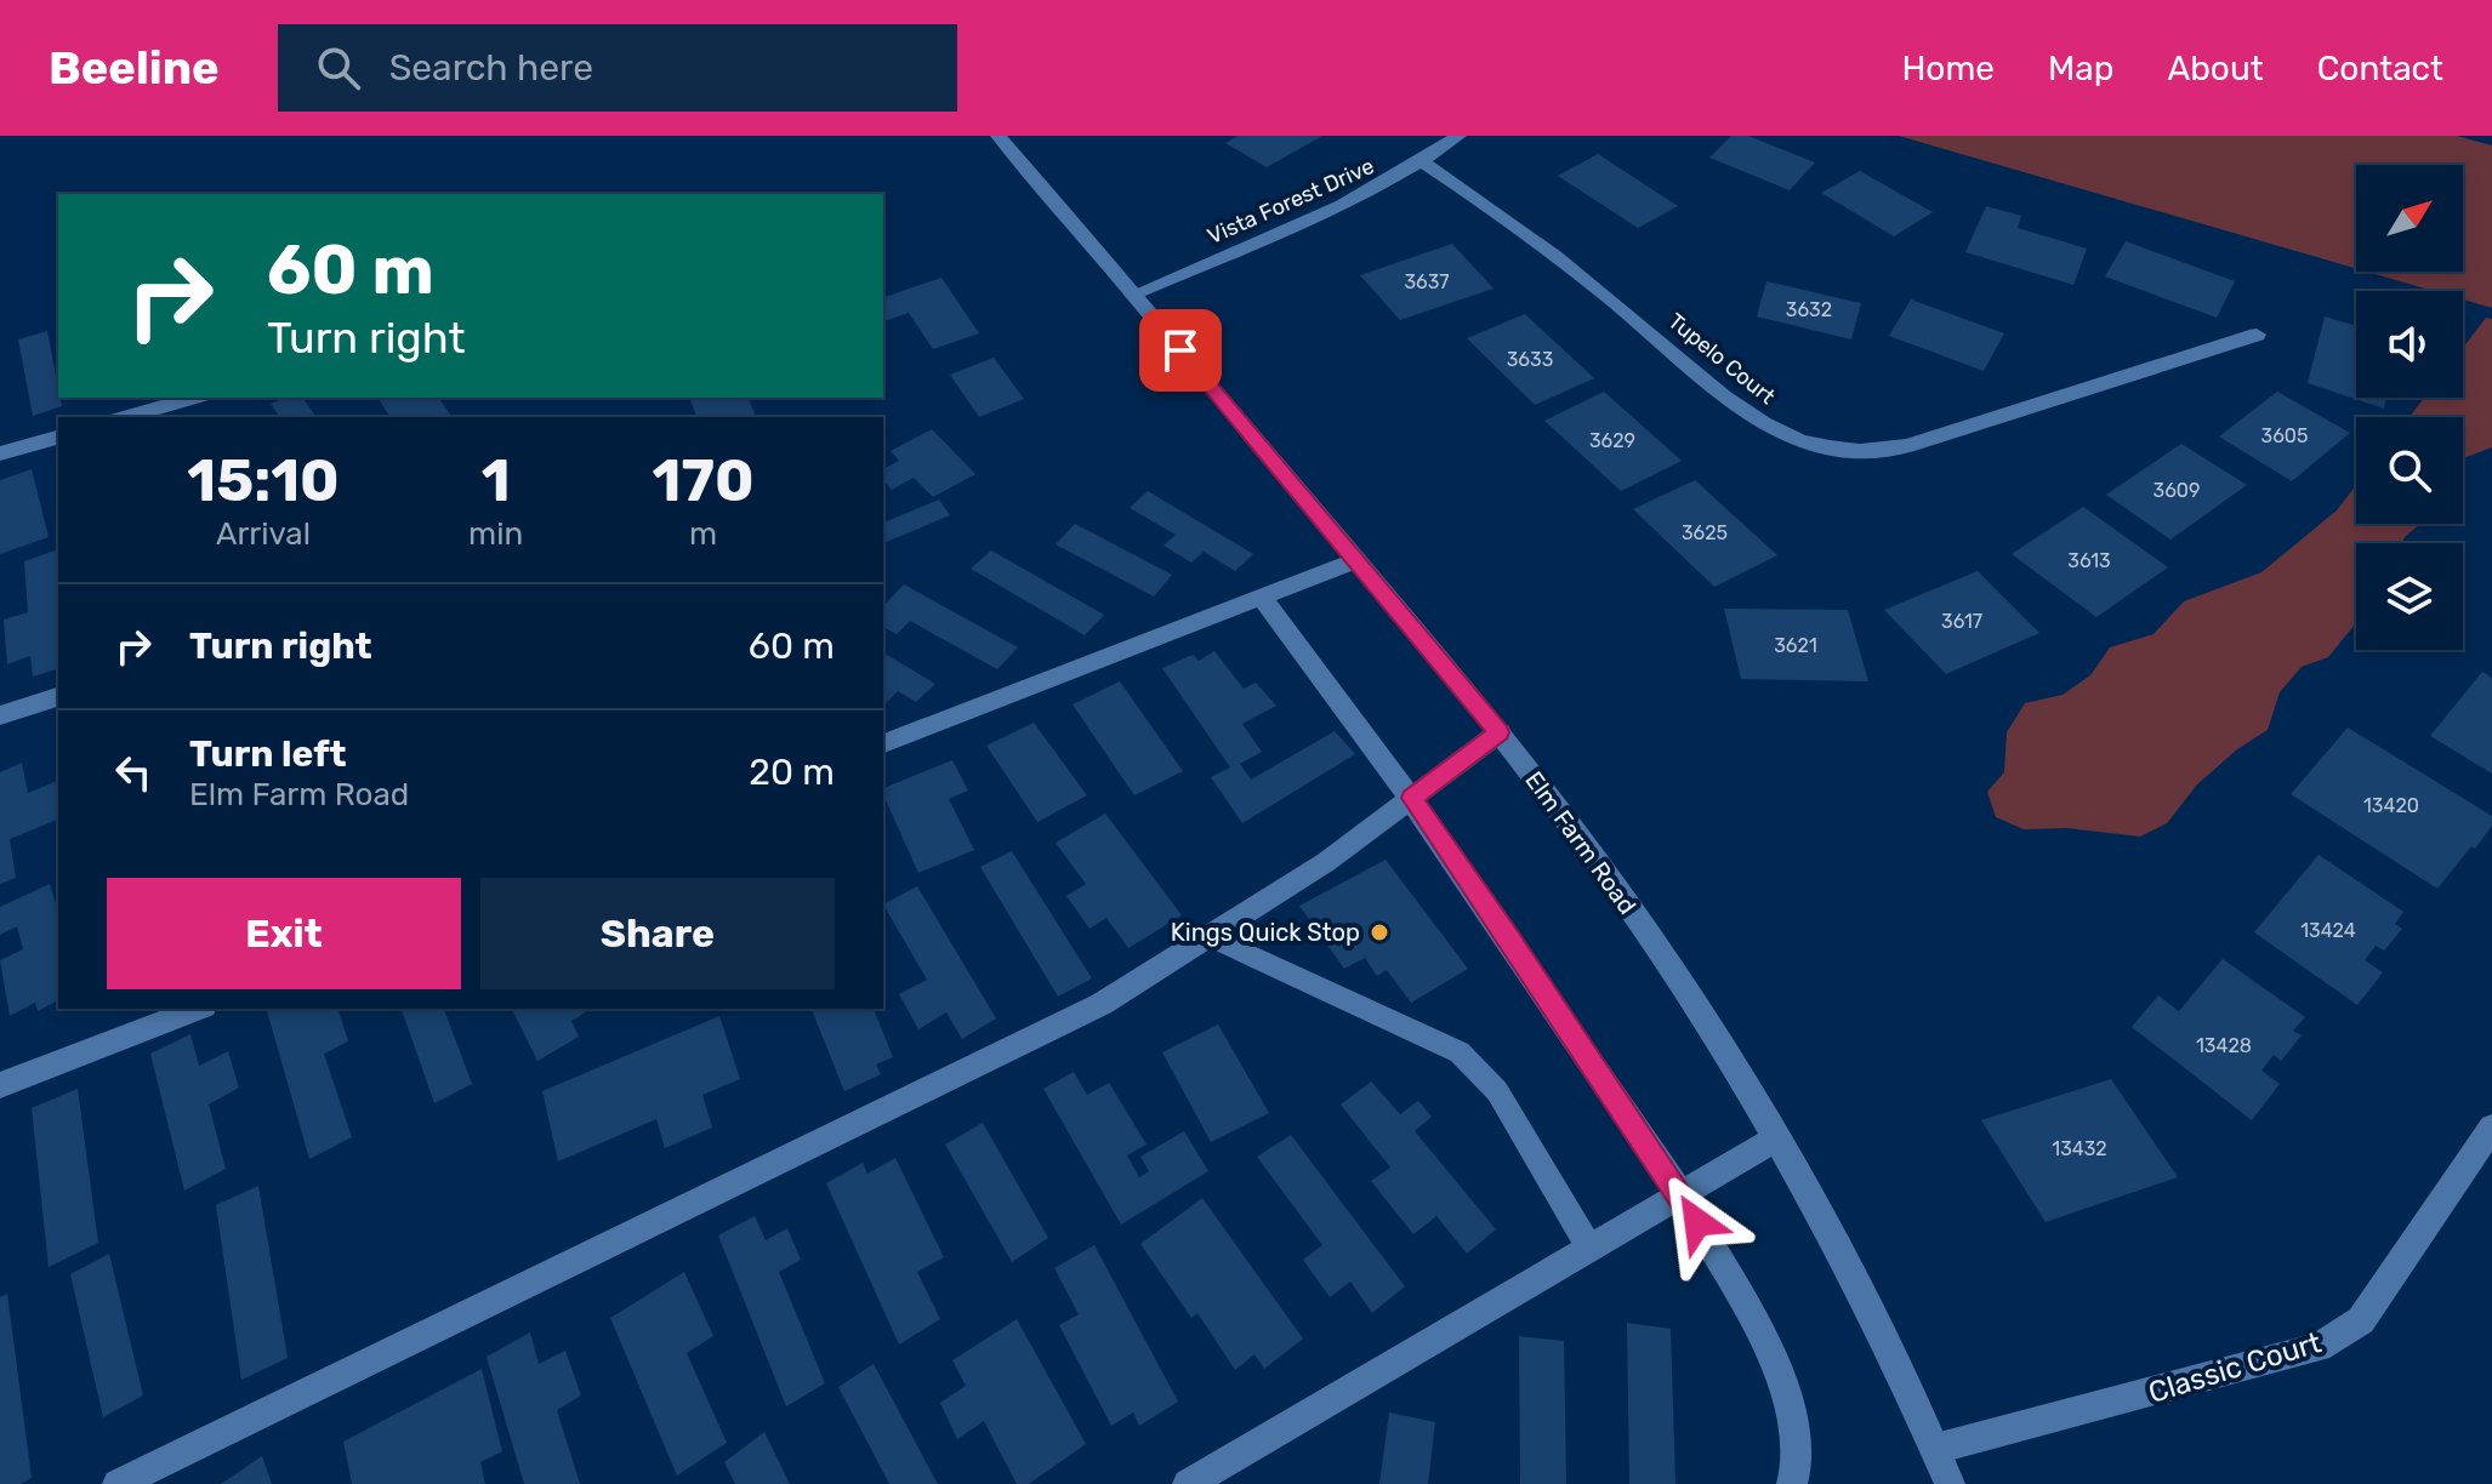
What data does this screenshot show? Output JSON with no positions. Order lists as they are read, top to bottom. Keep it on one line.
{"streets":{"street":["Vista Forest Drive","Tupelo Court","Elm Farm Road","Classic Court"]},"crossings":[["Vista Forest Drive","Tupelo Court"],["Vista Forest Drive","Elm Farm Road"],["Elm Farm Road","Classic Court"]],"places":["Kings Quick Stop"],"house_numbers":["3637","3632","3633","3605","3629","3609","3625","3613","3617","3621","13420","13424","13428","13432"],"north":"top right","page":{"header":"Beeline","search":"Search here","nav":["Home","Map","About","Contact"],"turn":["60 m","Turn right"],"eta":["15:10","Arrival","1","min","170","m"],"list":[{"name":"Turn right","value":"60 m"},{"name":"Turn left","note":"Elm Farm Road","value":"20 m"}],"buttons":["Exit","Share"]}}
